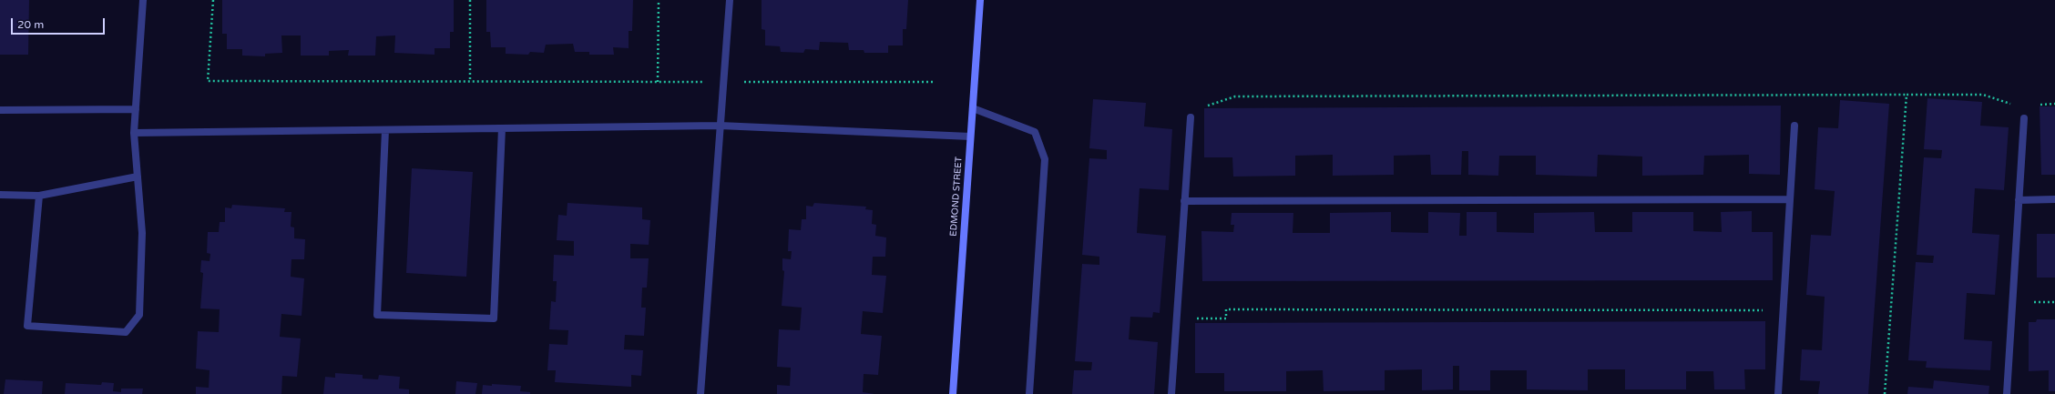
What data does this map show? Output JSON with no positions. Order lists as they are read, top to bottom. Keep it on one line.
{"streets":{"street":["EDMOND STREET"]},"scale_bar":"20 m"}
